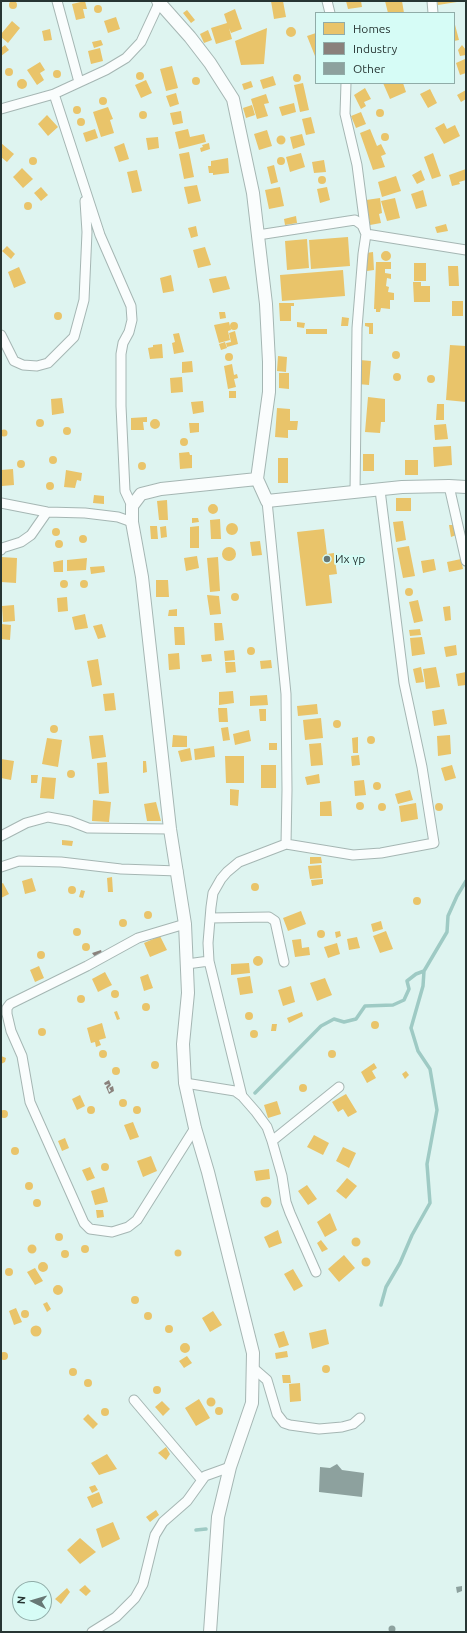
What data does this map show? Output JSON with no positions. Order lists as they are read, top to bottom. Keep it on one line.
{"places":["Их үр"],"legend":["Homes","Industry","Other"],"north":"left"}
